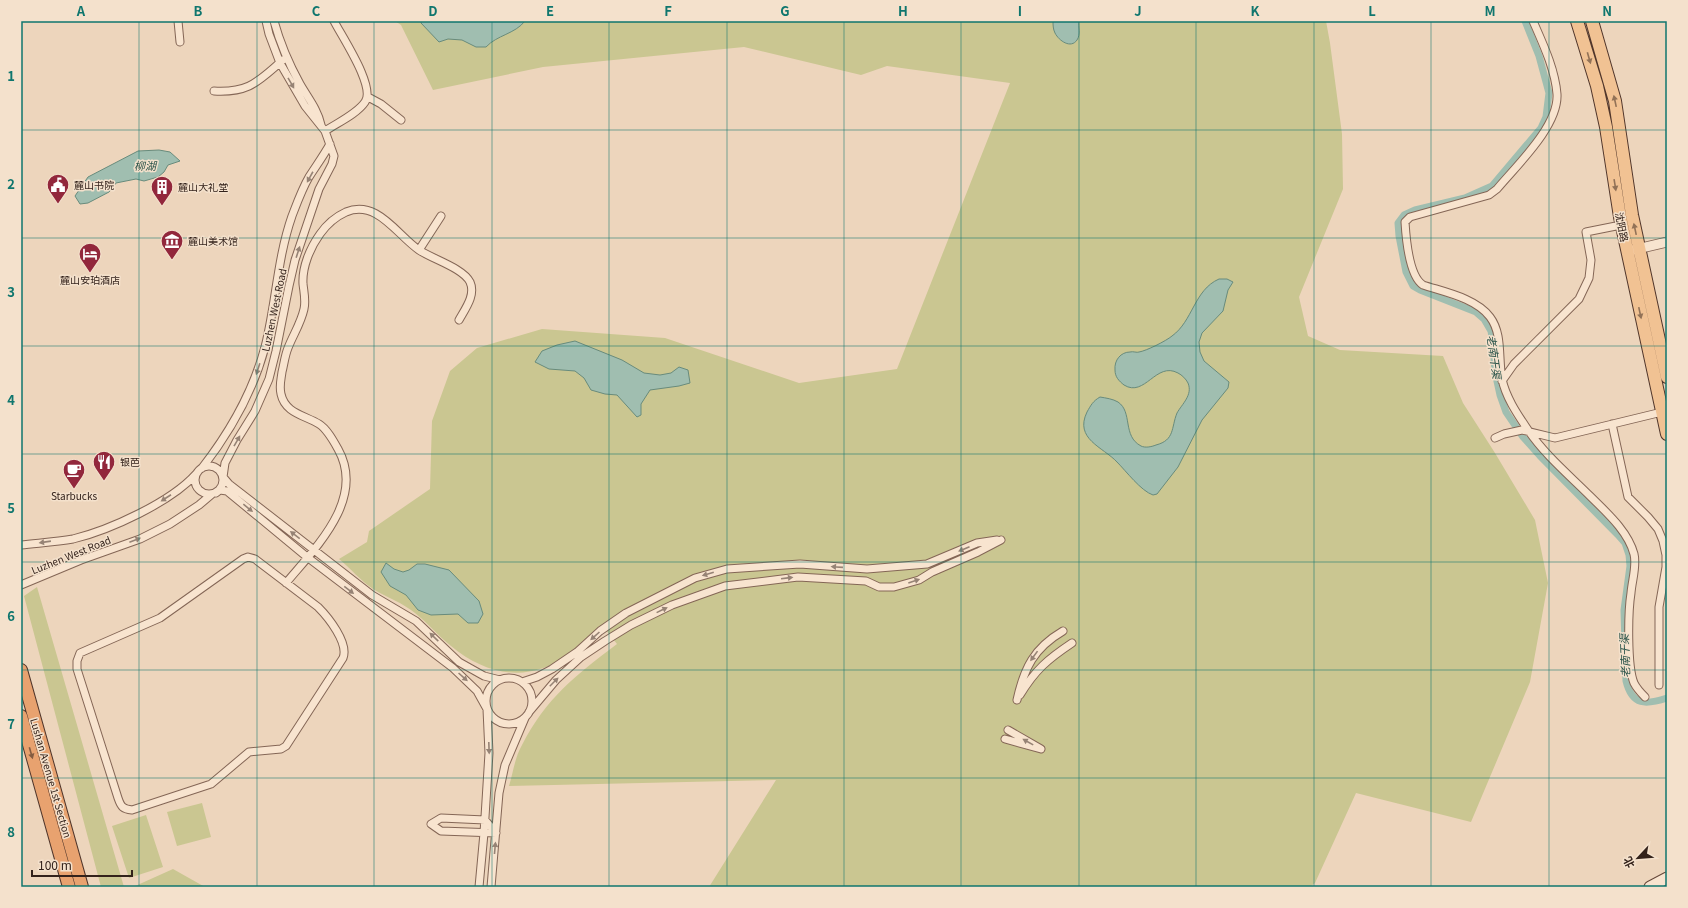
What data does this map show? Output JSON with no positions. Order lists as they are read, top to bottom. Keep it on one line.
{"streets":{"highway":["Lushan Avenue 1st Section"],"main road":["沈阳路"],"street":["Luzhen West Road"]},"water":["柳湖","老南干渠"],"places":{"public building":["麓山书院"],"building":["麓山大礼堂"],"museum":["麓山美术馆"],"hotel":["麓山安珀酒店"],"restaurant":["银芭"],"cafe":["Starbucks"]},"scale_bar":"100 m","north":"bottom left","grid":{"columns":["A","B","C","D","E","F","G","H","I","J","K","L","M","N"],"rows":["1","2","3","4","5","6","7","8"]}}
